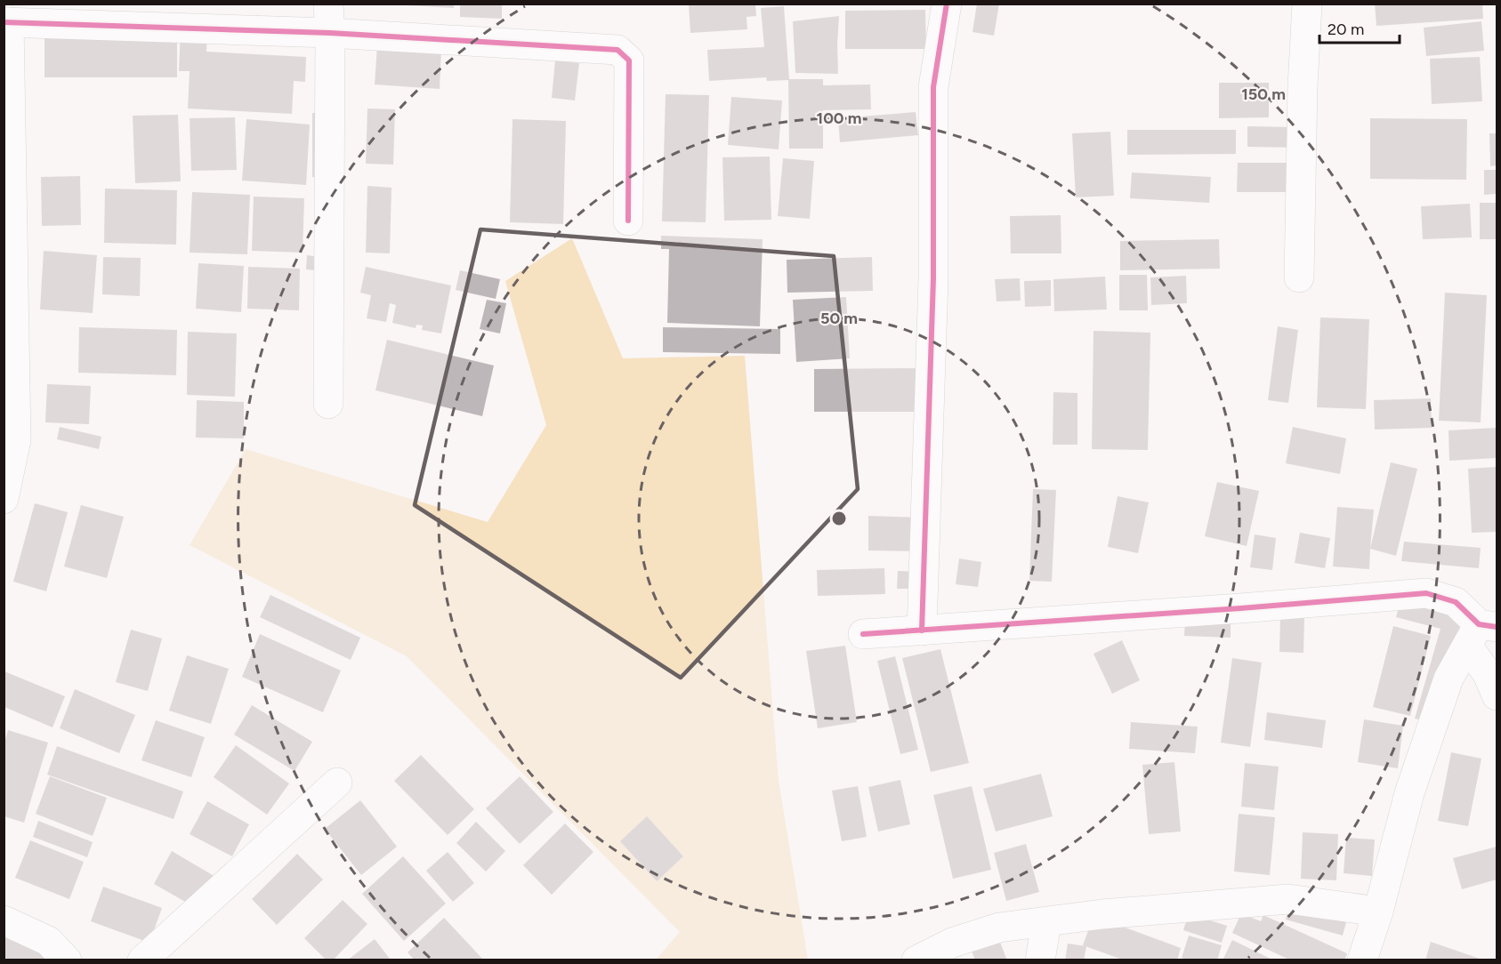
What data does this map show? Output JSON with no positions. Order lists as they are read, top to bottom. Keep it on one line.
{"scale_bar":"20 m","rings":["150 m","100 m","50 m"]}
